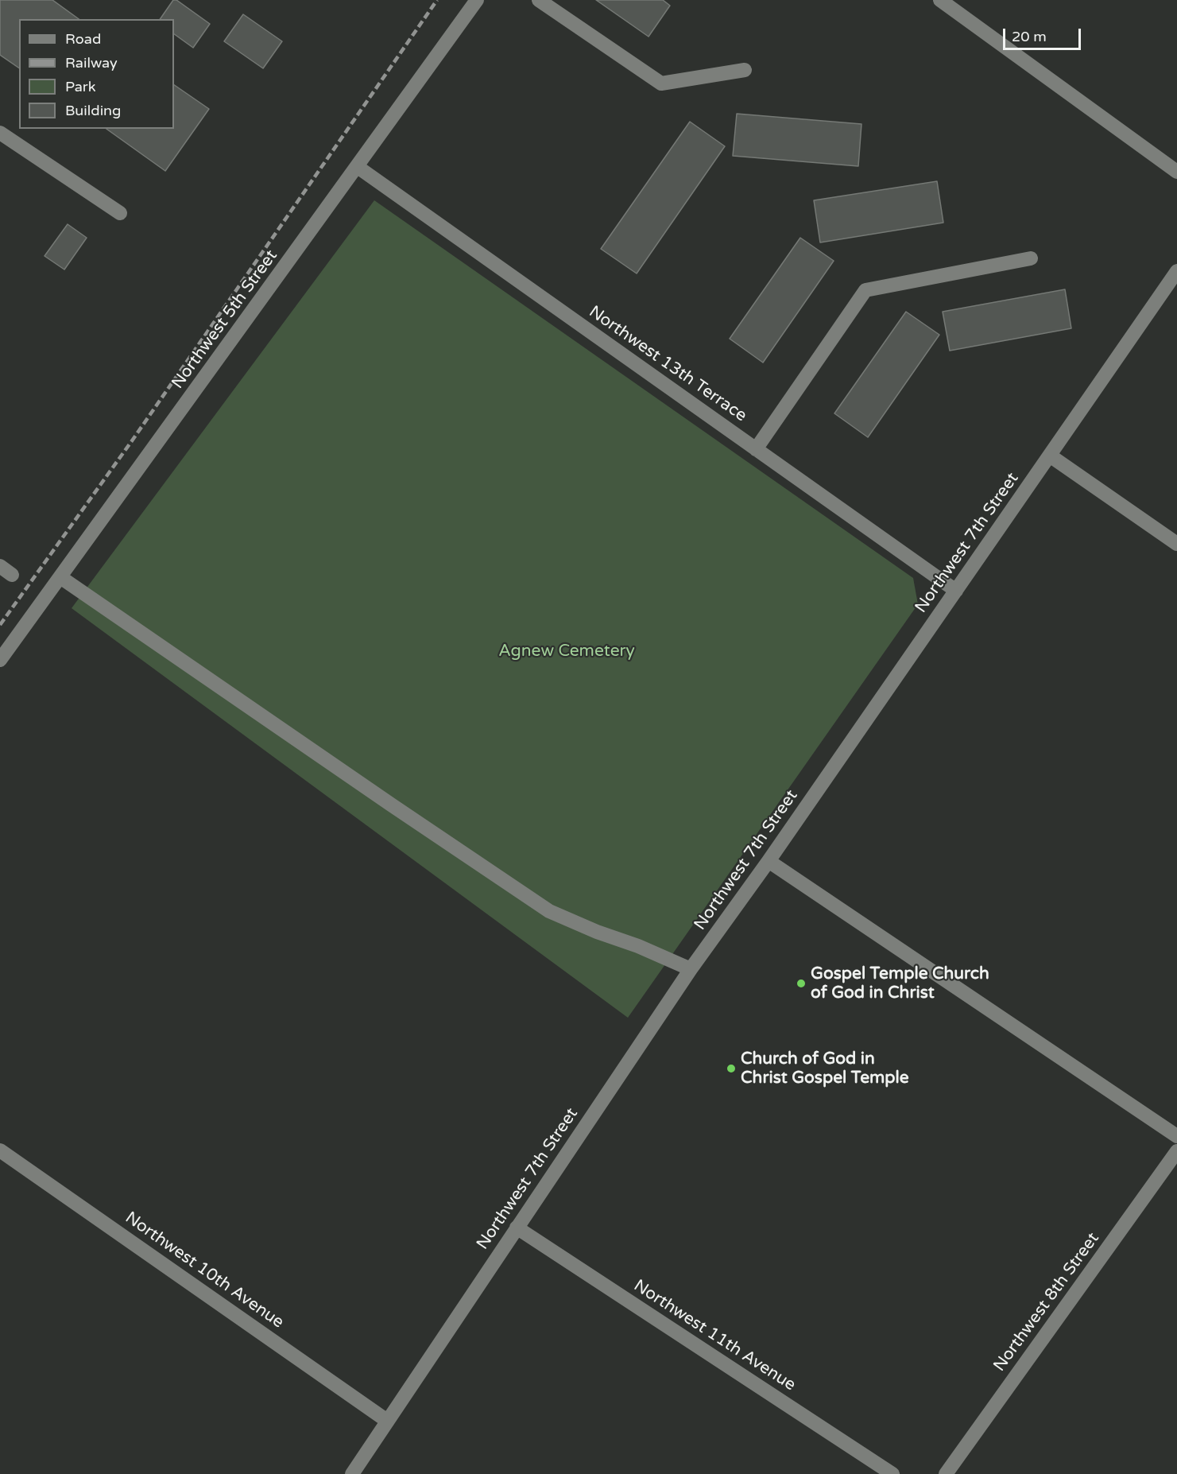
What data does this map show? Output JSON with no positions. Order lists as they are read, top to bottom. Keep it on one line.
{"streets":{"street":["Northwest 5th Street","Northwest 13th Terrace","Northwest 7th Street","Northwest 10th Avenue","Northwest 8th Street","Northwest 11th Avenue"]},"crossings":[["Northwest 5th Street","Northwest 13th Terrace"],["Northwest 13th Terrace","Northwest 7th Street"],["Northwest 7th Street","Northwest 10th Avenue"],["Northwest 7th Street","Northwest 11th Avenue"]],"parks":["Agnew Cemetery"],"places":["Gospel Temple Church of God in Christ","Church of God in Christ Gospel Temple"],"legend":["Road","Railway","Park","Building"],"scale_bar":"20 m"}
